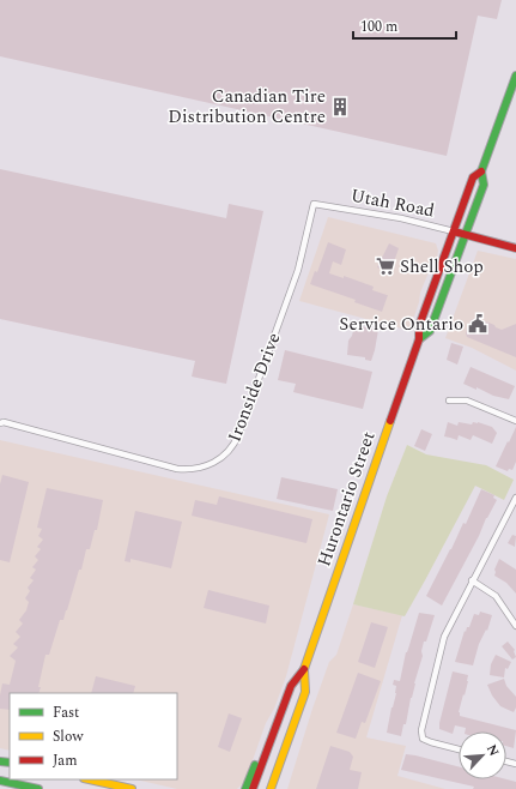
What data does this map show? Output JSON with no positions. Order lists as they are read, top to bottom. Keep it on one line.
{"streets":{"main road":["Utah Road","Hurontario Street"],"street":["Ironside Drive"]},"crossings":[["Utah Road","Ironside Drive"],["Utah Road","Hurontario Street"]],"places":{"building":["Canadian Tire Distribution Centre"],"supermarket":["Shell Shop"],"public building":["Service Ontario"]},"legend":["Fast","Slow","Jam"],"scale_bar":"100 m","north":"top right"}
